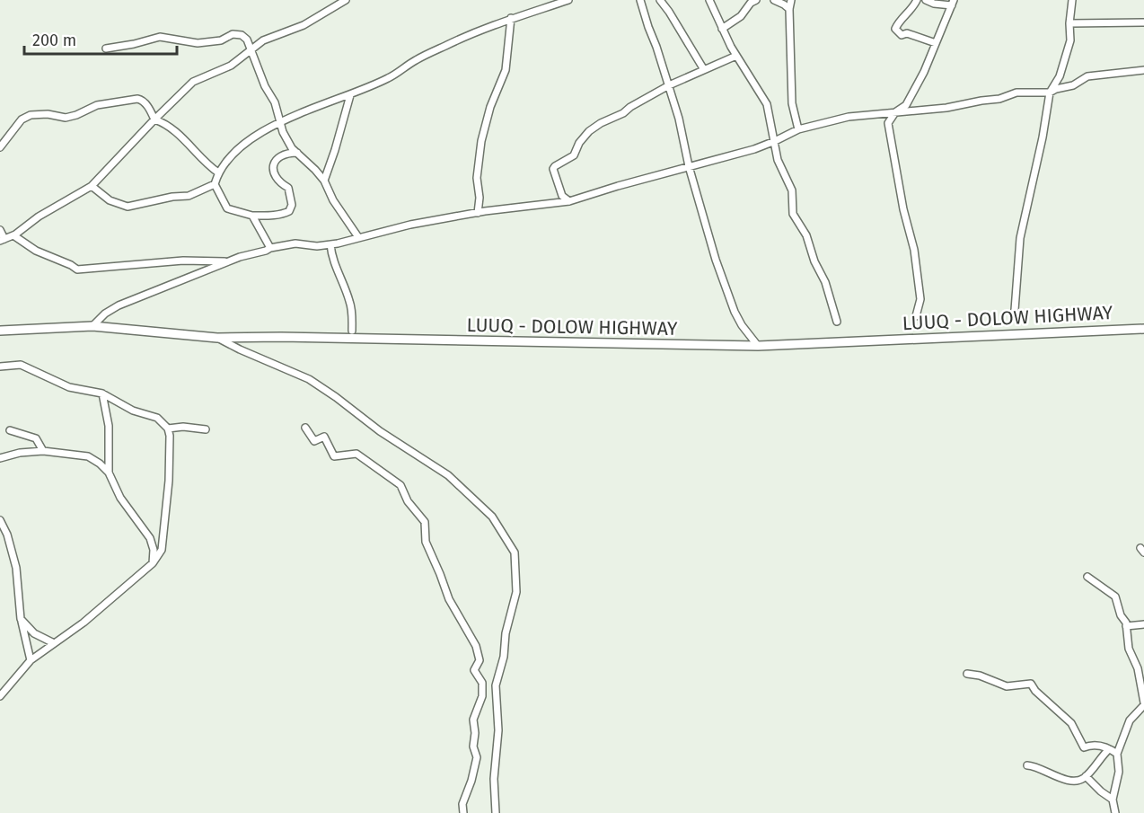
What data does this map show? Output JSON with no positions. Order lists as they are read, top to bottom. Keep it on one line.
{"streets":{"main road":["LUUQ - DOLOW HIGHWAY"]},"scale_bar":"200 m"}
